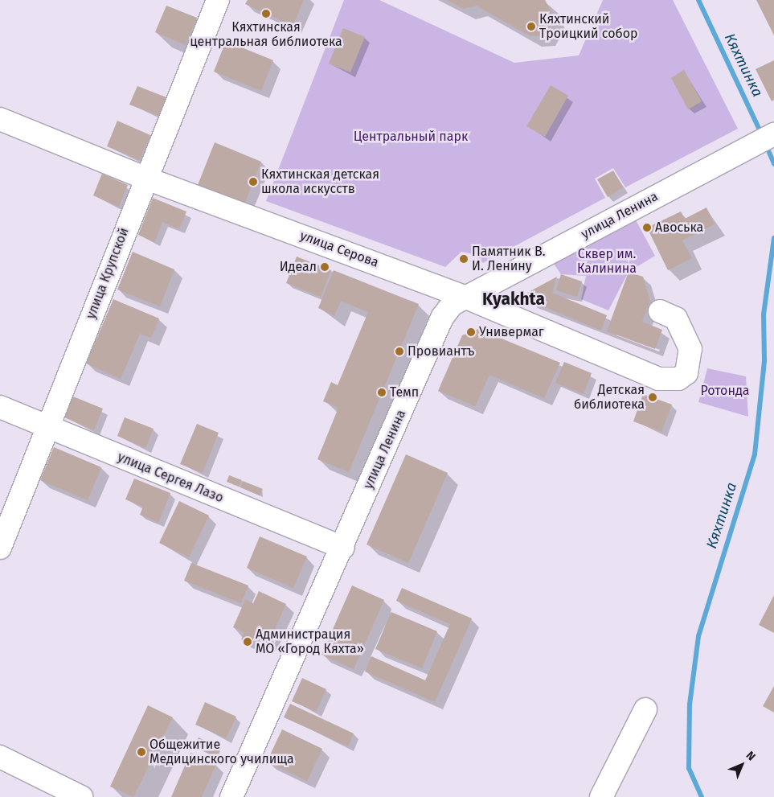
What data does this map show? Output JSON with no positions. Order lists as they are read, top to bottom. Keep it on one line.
{"streets":{"street":["улица Ленина","улица Серова","улица Крупской","улица Сергея Лазо"]},"crossings":[["улица Ленина","улица Серова"],["улица Ленина","улица Сергея Лазо"],["улица Серова","улица Крупской"],["улица Крупской","улица Сергея Лазо"]],"districts":["Kyakhta"],"water":["Кяхтинка"],"parks":["Центральный парк","Сквер им. Калинина","Ротонда"],"places":["Кяхтинская центральная библиотека","Кяхтинский Троицкий собор","Кяхтинская детская школа искусств","Авоська","Памятник В. И. Ленину","Идеал","Универмаг","Провиантъ","Темп","Детская библиотека","Администрация МО «Город Кяхта»","Общежитие Медицинского училища"],"north":"top right"}
